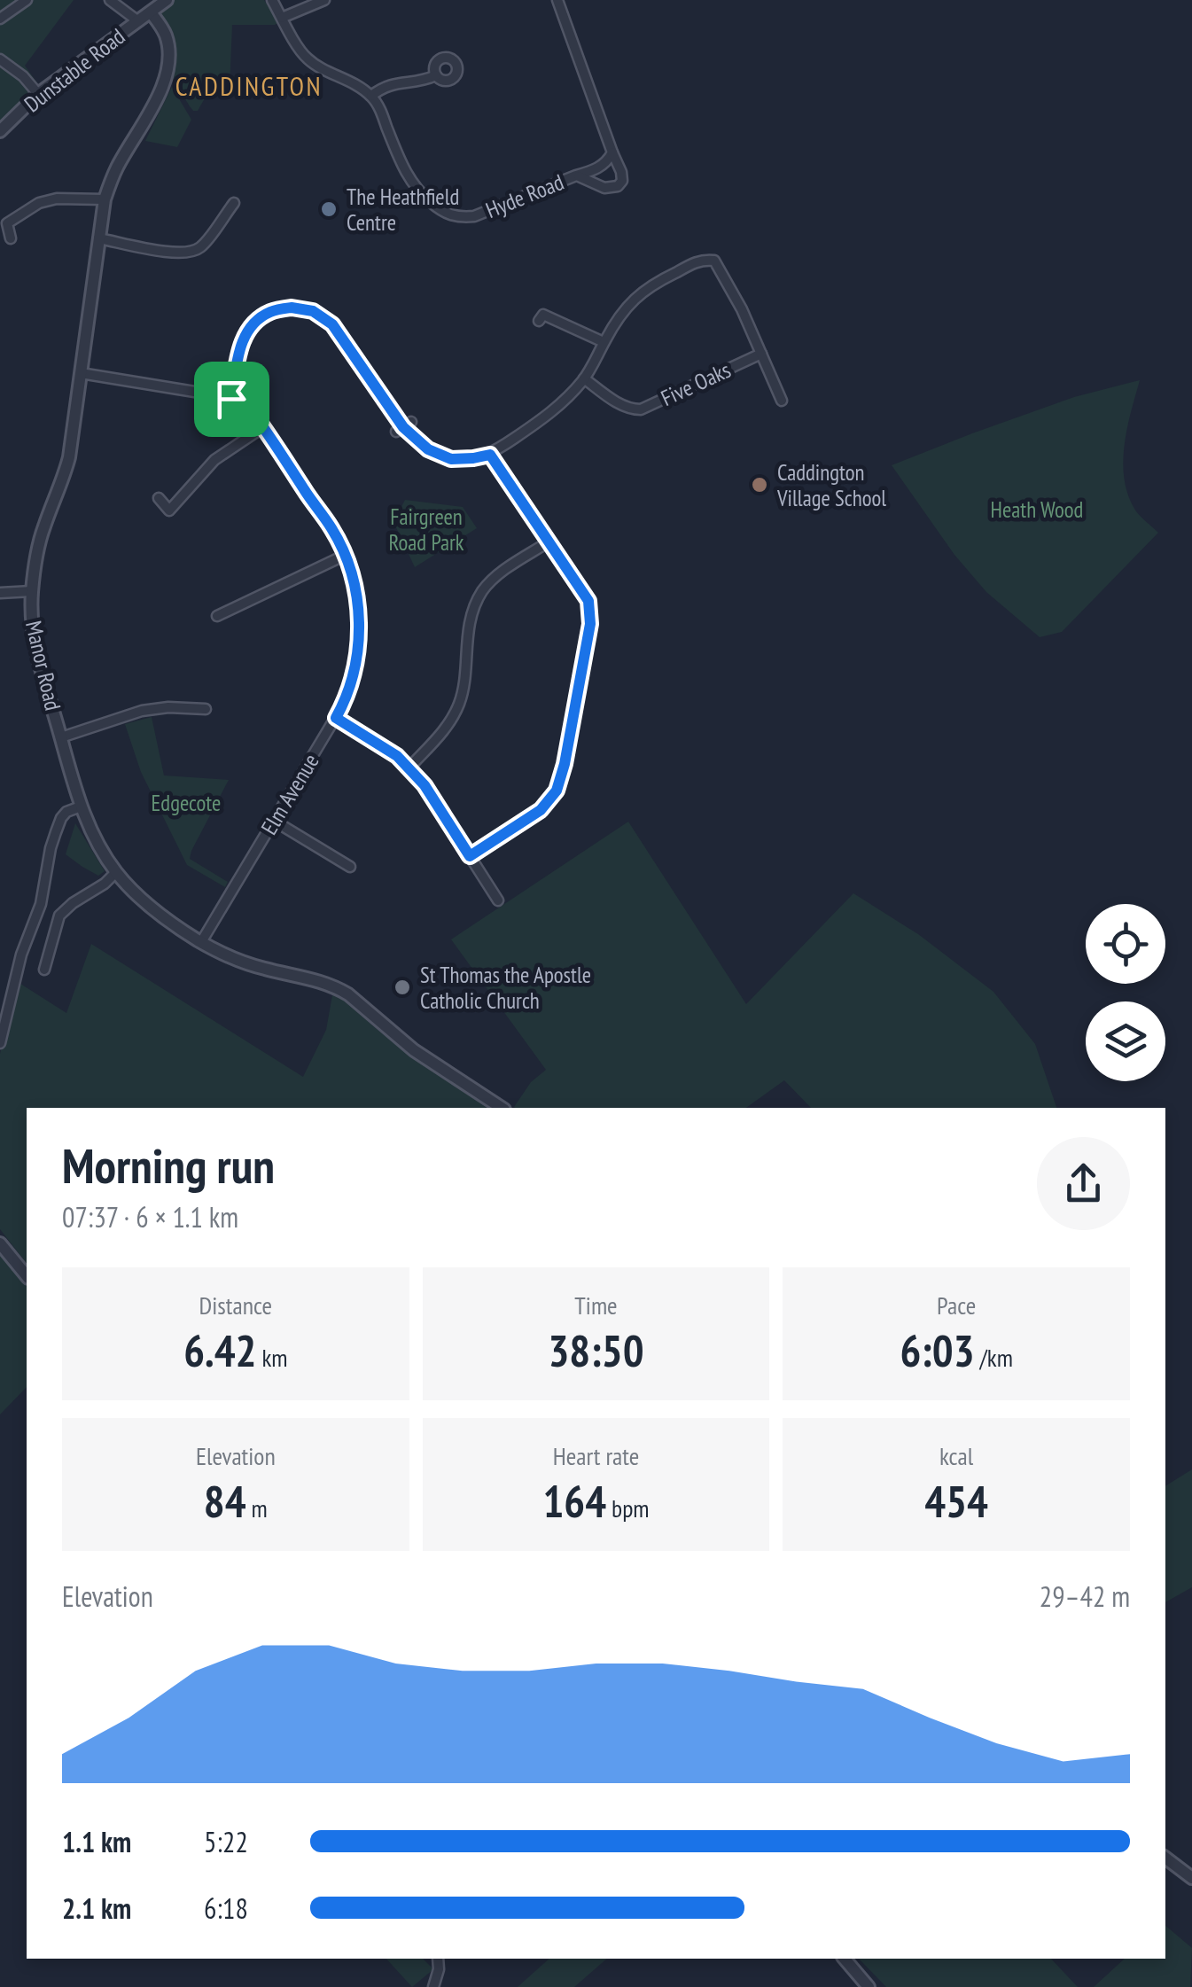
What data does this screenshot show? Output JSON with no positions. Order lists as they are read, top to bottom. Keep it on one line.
{"streets":{"street":["Dunstable Road","Hyde Road","Five Oaks","Manor Road","Elm Avenue"]},"crossings":[["Dunstable Road","Manor Road"],["Manor Road","Elm Avenue"]],"districts":["CADDINGTON"],"parks":["Heath Wood","Fairgreen Road Park","Edgecote"],"places":["The Heathfield Centre","Caddington Village School","St Thomas the Apostle Catholic Church"],"page":{"heading":["Morning run","07:37 · 6 × 1.1 km"],"stats":[["Distance","6.42 km"],["Time","38:50"],["Pace","6:03 /km"],["Elevation","84 m"],["Heart rate","164 bpm"],["kcal","454"]],"chart":["Elevation","29–42 m"],"list":[{"name":"1.1 km","note":"5:22"},{"name":"2.1 km","note":"6:18"}]}}
